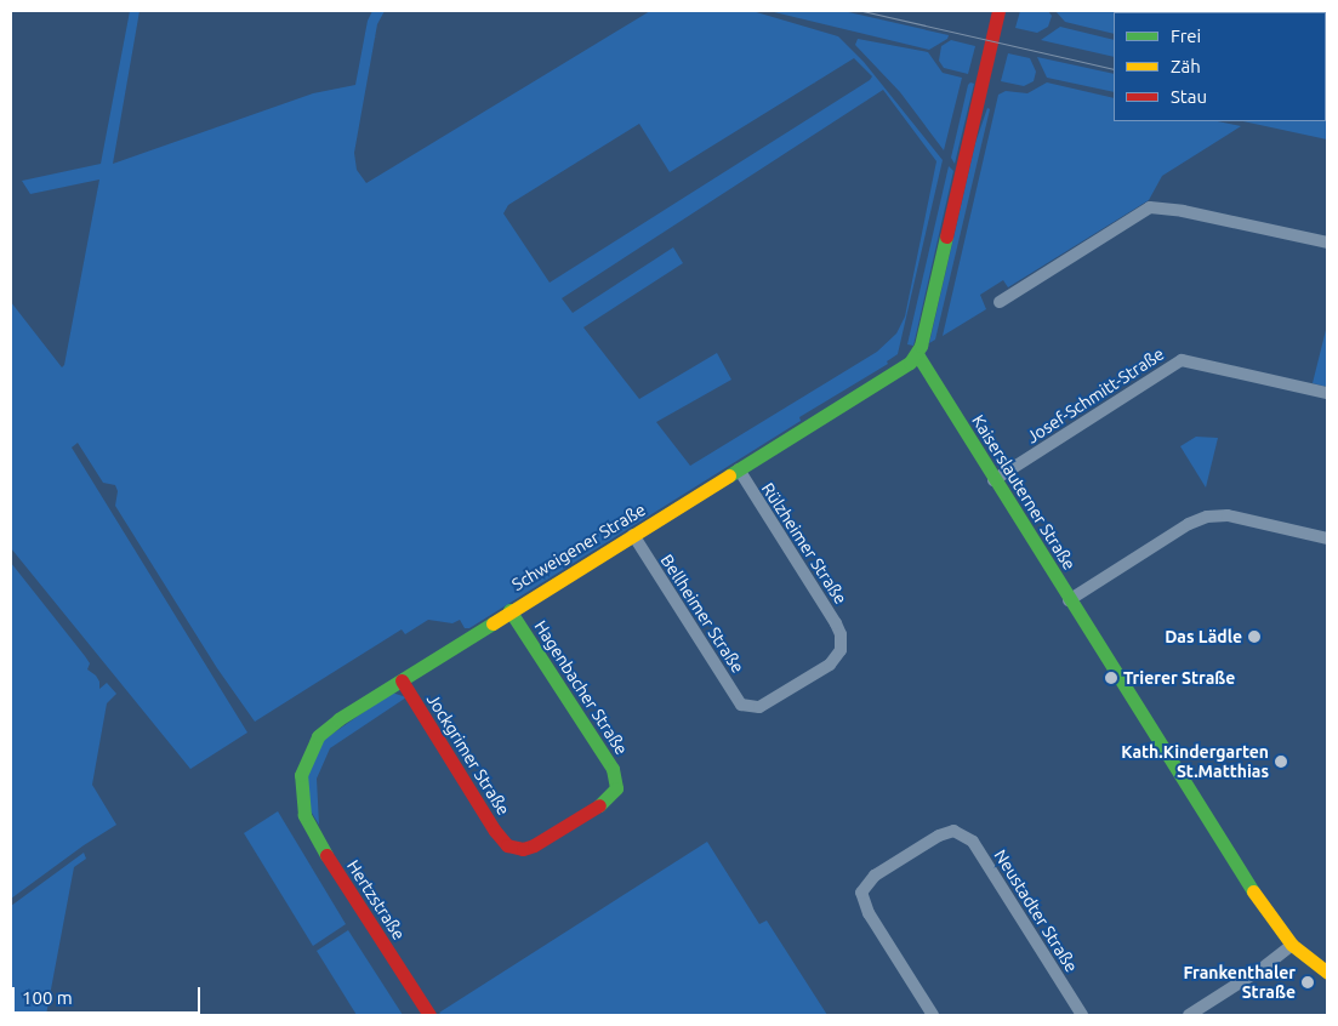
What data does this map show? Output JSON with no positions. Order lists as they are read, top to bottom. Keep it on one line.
{"streets":{"main road":["Kaiserslauterner Straße","Schweigener Straße","Hagenbacher Straße","Jockgrimer Straße","Hertzstraße"],"street":["Josef-Schmitt-Straße","Rülzheimer Straße","Bellheimer Straße","Neustadter Straße"]},"crossings":[["Josef-Schmitt-Straße","Kaiserslauterner Straße"],["Kaiserslauterner Straße","Schweigener Straße"],["Rülzheimer Straße","Schweigener Straße"],["Rülzheimer Straße","Bellheimer Straße"],["Schweigener Straße","Bellheimer Straße"],["Schweigener Straße","Hagenbacher Straße"],["Schweigener Straße","Jockgrimer Straße"],["Schweigener Straße","Hertzstraße"],["Hagenbacher Straße","Jockgrimer Straße"]],"places":["Das Lädle","Trierer Straße","Kath.Kindergarten St.Matthias","Frankenthaler Straße"],"legend":["Frei","Zäh","Stau"],"scale_bar":"100 m"}
